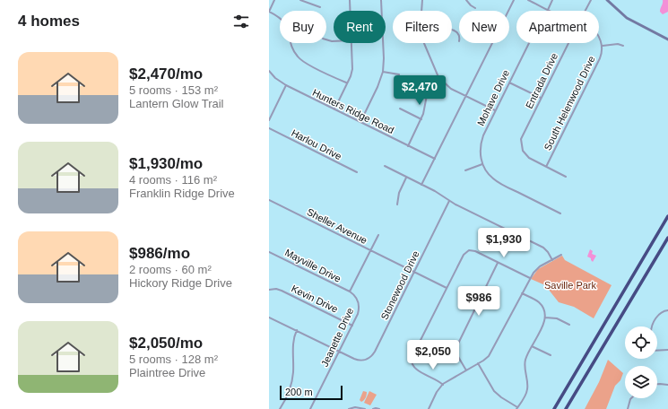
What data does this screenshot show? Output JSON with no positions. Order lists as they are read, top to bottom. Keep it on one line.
{"streets":{"street":["Entrada Drive","Mohave Drive","South Helenwood Drive","Hunters Ridge Road","Harlou Drive","Sheller Avenue","Mayville Drive","Stonewood Drive","Kevin Drive","Jeanette Drive"]},"crossings":[["Entrada Drive","South Helenwood Drive"],["Sheller Avenue","Stonewood Drive"],["Mayville Drive","Jeanette Drive"],["Stonewood Drive","Jeanette Drive"],["Kevin Drive","Jeanette Drive"]],"parks":["Saville Park"],"scale_bar":"200 m","page":{"heading":"4 homes","chip":["Buy","Rent","Filters","New","Apartment"],"list":[{"name":"$2,470/mo","note":"5 rooms · 153 m² · Lantern Glow Trail"},{"name":"$1,930/mo","note":"4 rooms · 116 m² · Franklin Ridge Drive"},{"name":"$986/mo","note":"2 rooms · 60 m² · Hickory Ridge Drive"},{"name":"$2,050/mo","note":"5 rooms · 128 m² · Plaintree Drive"}],"price":["$2,470","$1,930","$986","$2,050"],"scale":"200 m"}}
